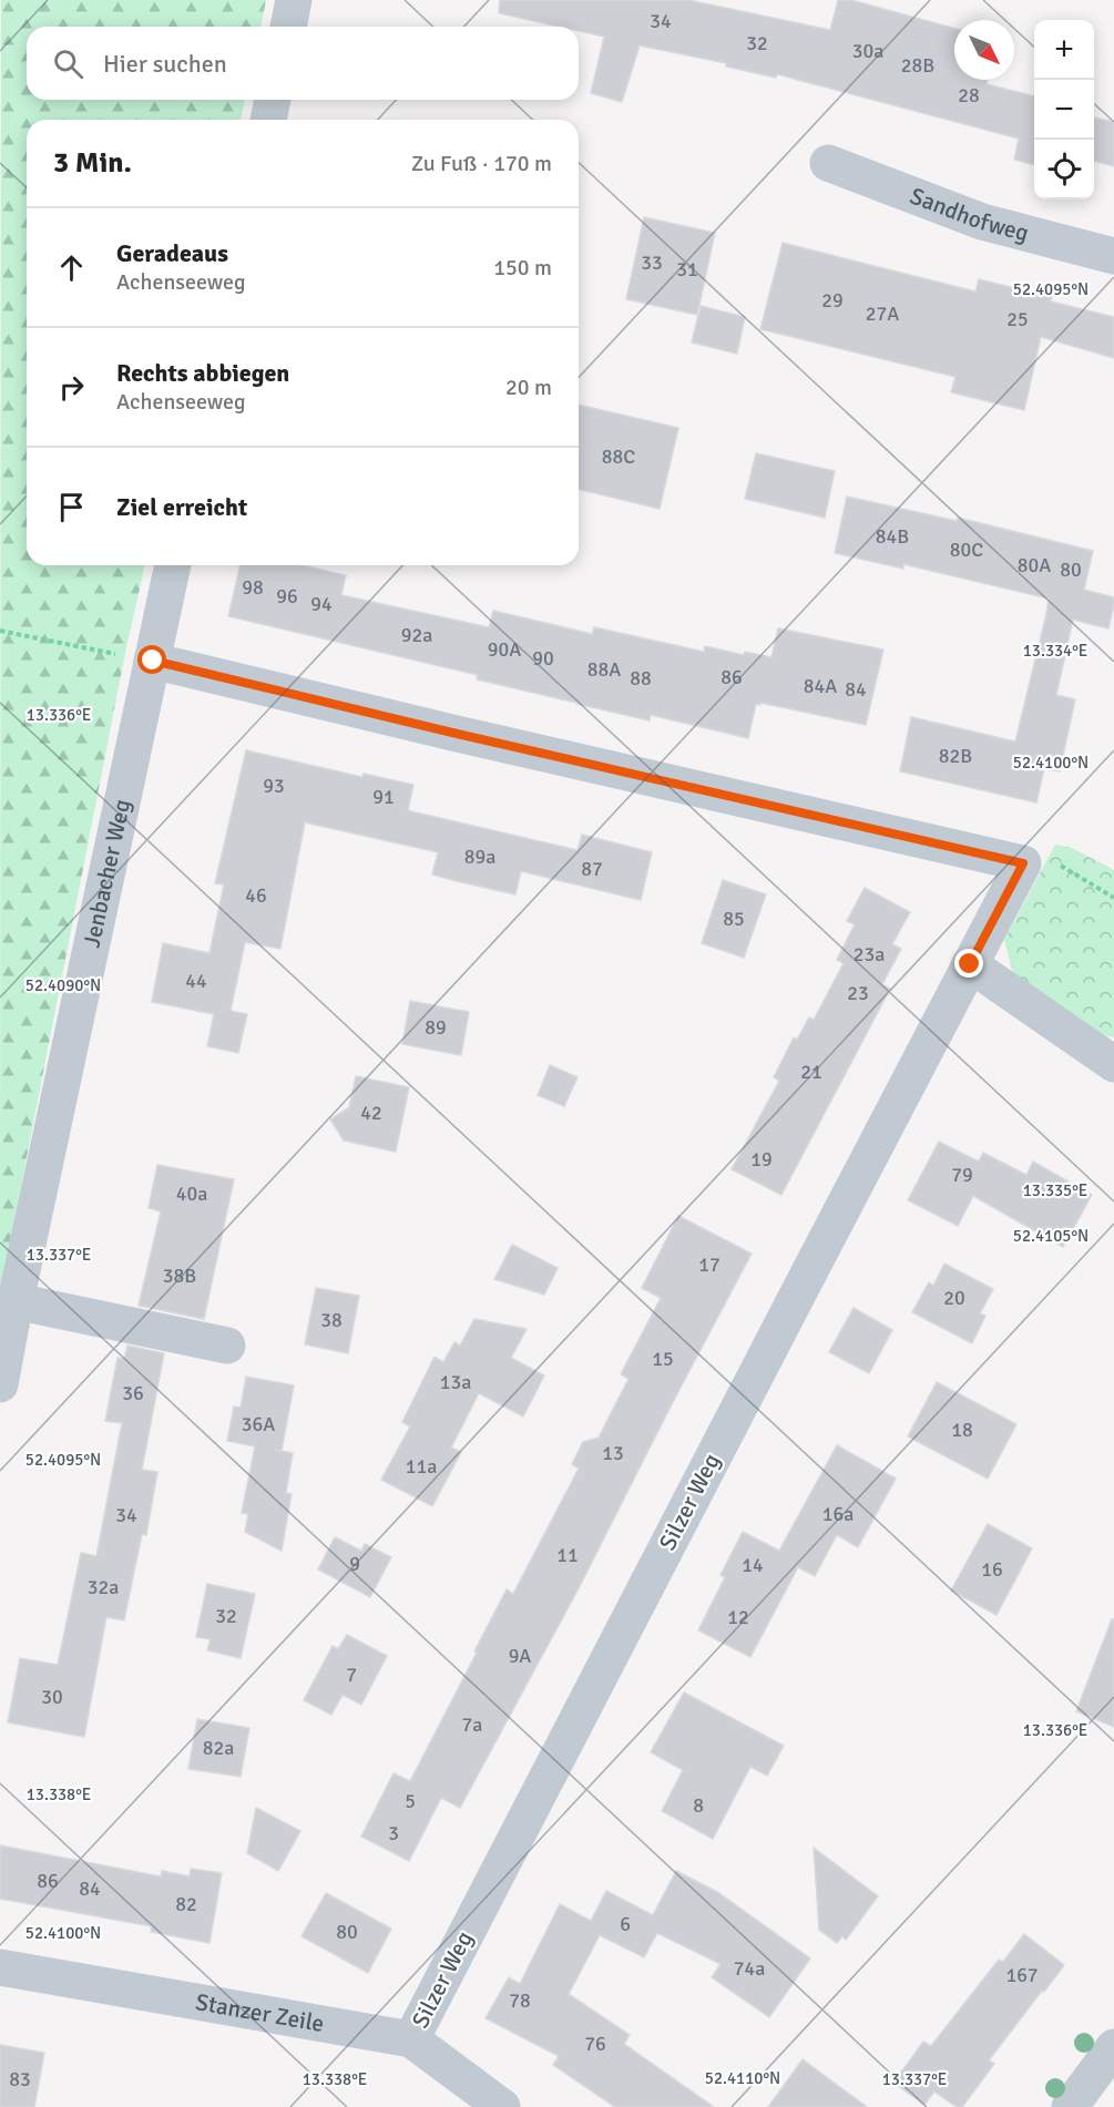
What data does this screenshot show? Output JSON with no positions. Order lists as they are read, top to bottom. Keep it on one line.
{"streets":{"street":["Sandhofweg","Jenbacher Weg","Silzer Weg","Stanzer Zeile"]},"crossings":[["Jenbacher Weg","Silzer Weg"],["Silzer Weg","Stanzer Zeile"]],"house_numbers":["34","32","30a","28B","28","33","31","29","27A","25","88C","84B","80C","80A","80","98","96","94","92a","90A","90","88A","86","88","84A","84","82B","93","91","89a","87","46","85","23a","44","23","89","21","42","19","79","40a","17","38B","20","38","15","13a","36","36A","18","13","11a","16a","34","11","9","14","16","32a","32","12","9A","7","30","7a","82a","5","8","3","86","84","82","6","80","74a","167","78","76","83"],"north":"bottom right","page":{"map_buttons":["+","−"],"search":"Hier suchen","heading":["3 Min.","Zu Fuß · 170 m"],"list":[["Geradeaus","Achenseeweg","150 m"],["Rechts abbiegen","Achenseeweg","20 m"],"Ziel erreicht"]},"coordinates":["52.4095°N","13.334°E","13.336°E","52.4100°N","52.4090°N","13.335°E","52.4105°N","13.337°E","13.338°E","52.4110°N"]}
